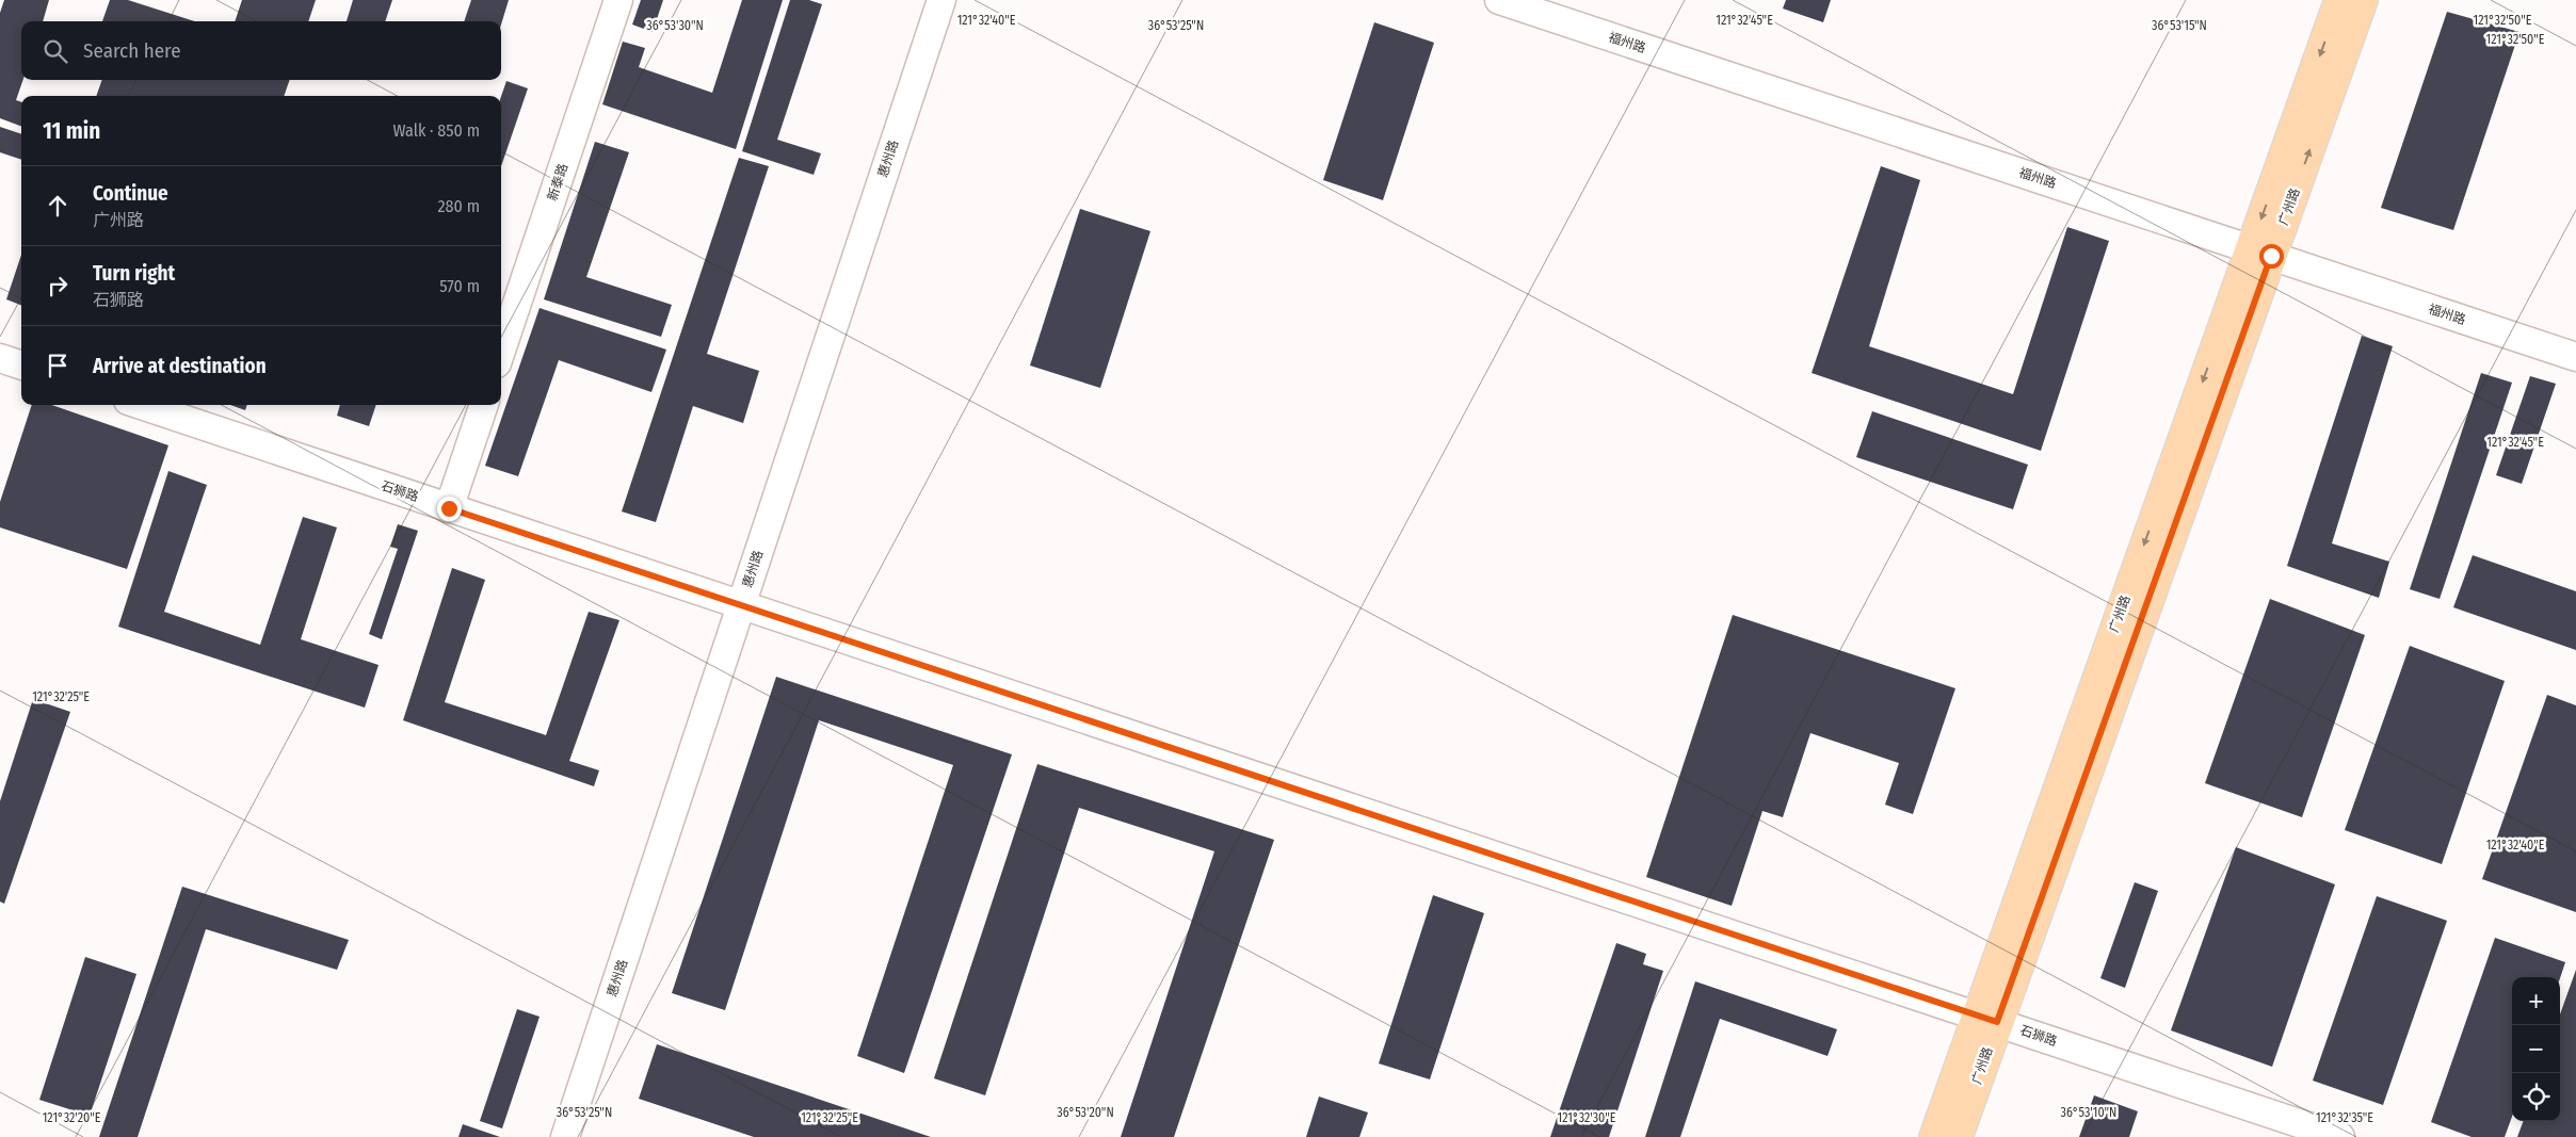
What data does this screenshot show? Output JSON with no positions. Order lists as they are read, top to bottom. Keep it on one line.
{"streets":{"main road":["广州路"],"street":["福州路","惠州路","新泰路","石狮路"]},"crossings":[["福州路","广州路"],["广州路","石狮路"]],"page":{"search":"Search here","heading":["11 min","Walk · 850 m"],"list":[["Continue","广州路","280 m"],["Turn right","石狮路","570 m"],"Arrive at destination"],"map_buttons":["+","−"]},"coordinates":["121°32'40\"E","121°32'45\"E","121°32'50\"E","36°53'30\"N","36°53'25\"N","36°53'15\"N","121°32'25\"E","36°53'20\"N","36°53'10\"N","121°32'20\"E","121°32'30\"E","121°32'35\"E"]}
